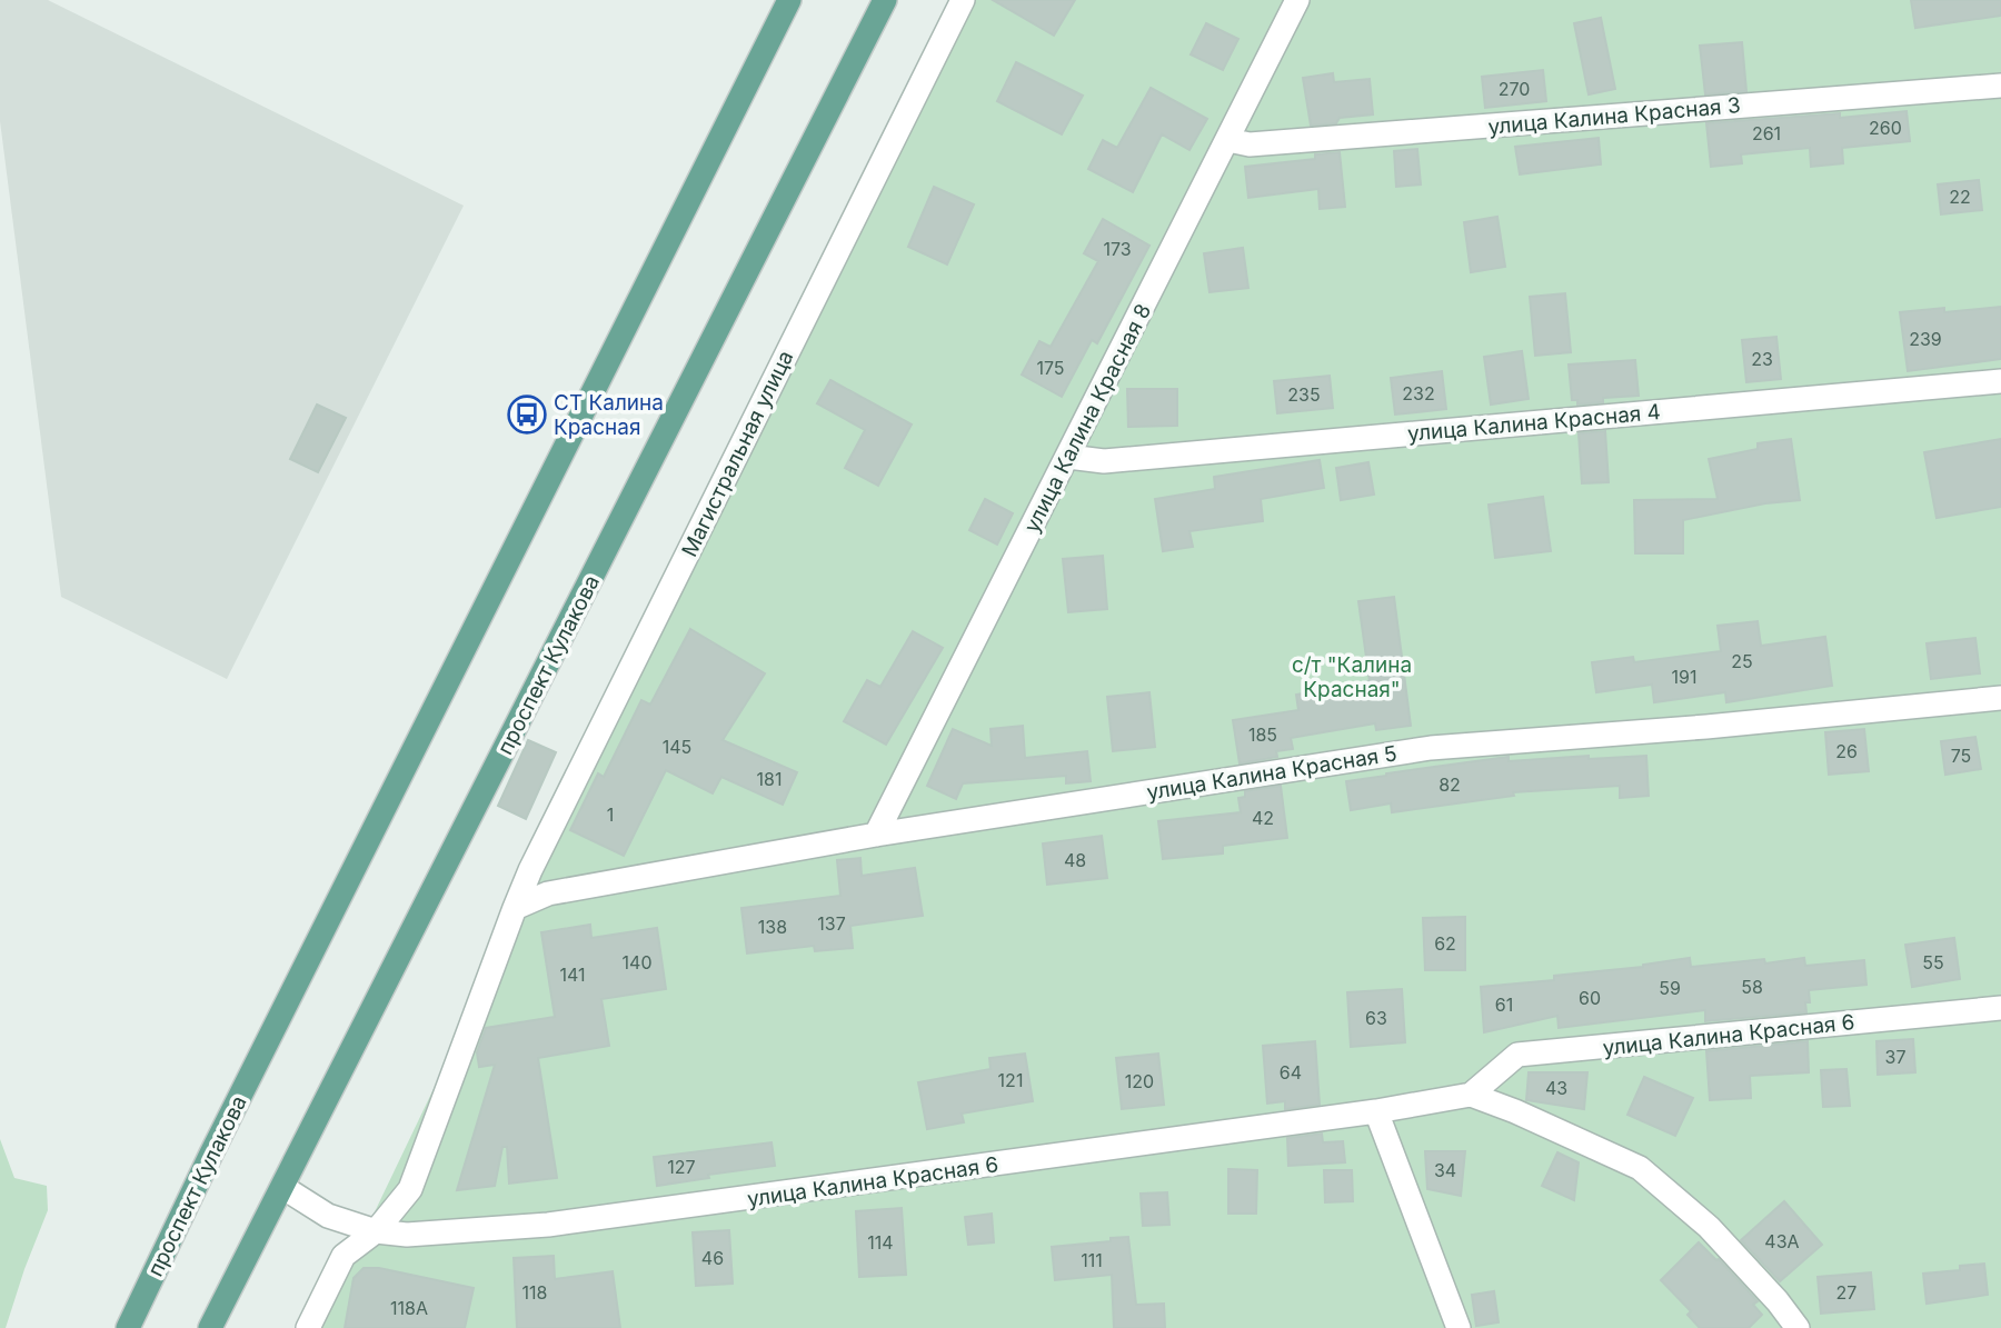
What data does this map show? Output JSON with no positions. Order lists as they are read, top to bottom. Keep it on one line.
{"streets":{"main road":["проспект Кулакова"],"street":["улица Калина Красная 3","улица Калина Красная 8","улица Калина Красная 4","Магистральная улица","улица Калина Красная 5","улица Калина Красная 6"]},"crossings":[["улица Калина Красная 3","улица Калина Красная 8"],["улица Калина Красная 8","улица Калина Красная 4"],["улица Калина Красная 8","улица Калина Красная 5"],["Магистральная улица","улица Калина Красная 5"],["Магистральная улица","улица Калина Красная 6"],["проспект Кулакова","улица Калина Красная 6"]],"parks":["с/т \"Калина Красная\""],"places":{"bus stop":["СТ Калина Красная"]},"house_numbers":["270","260","261","22","173","239","23","175","232","235","25","191","185","145","26","75","181","82","1","42","48","137","138","62","140","55","141","58","59","60","61","63","37","64","121","120","43","127","34","43А","114","46","111","118","27","118А"]}
